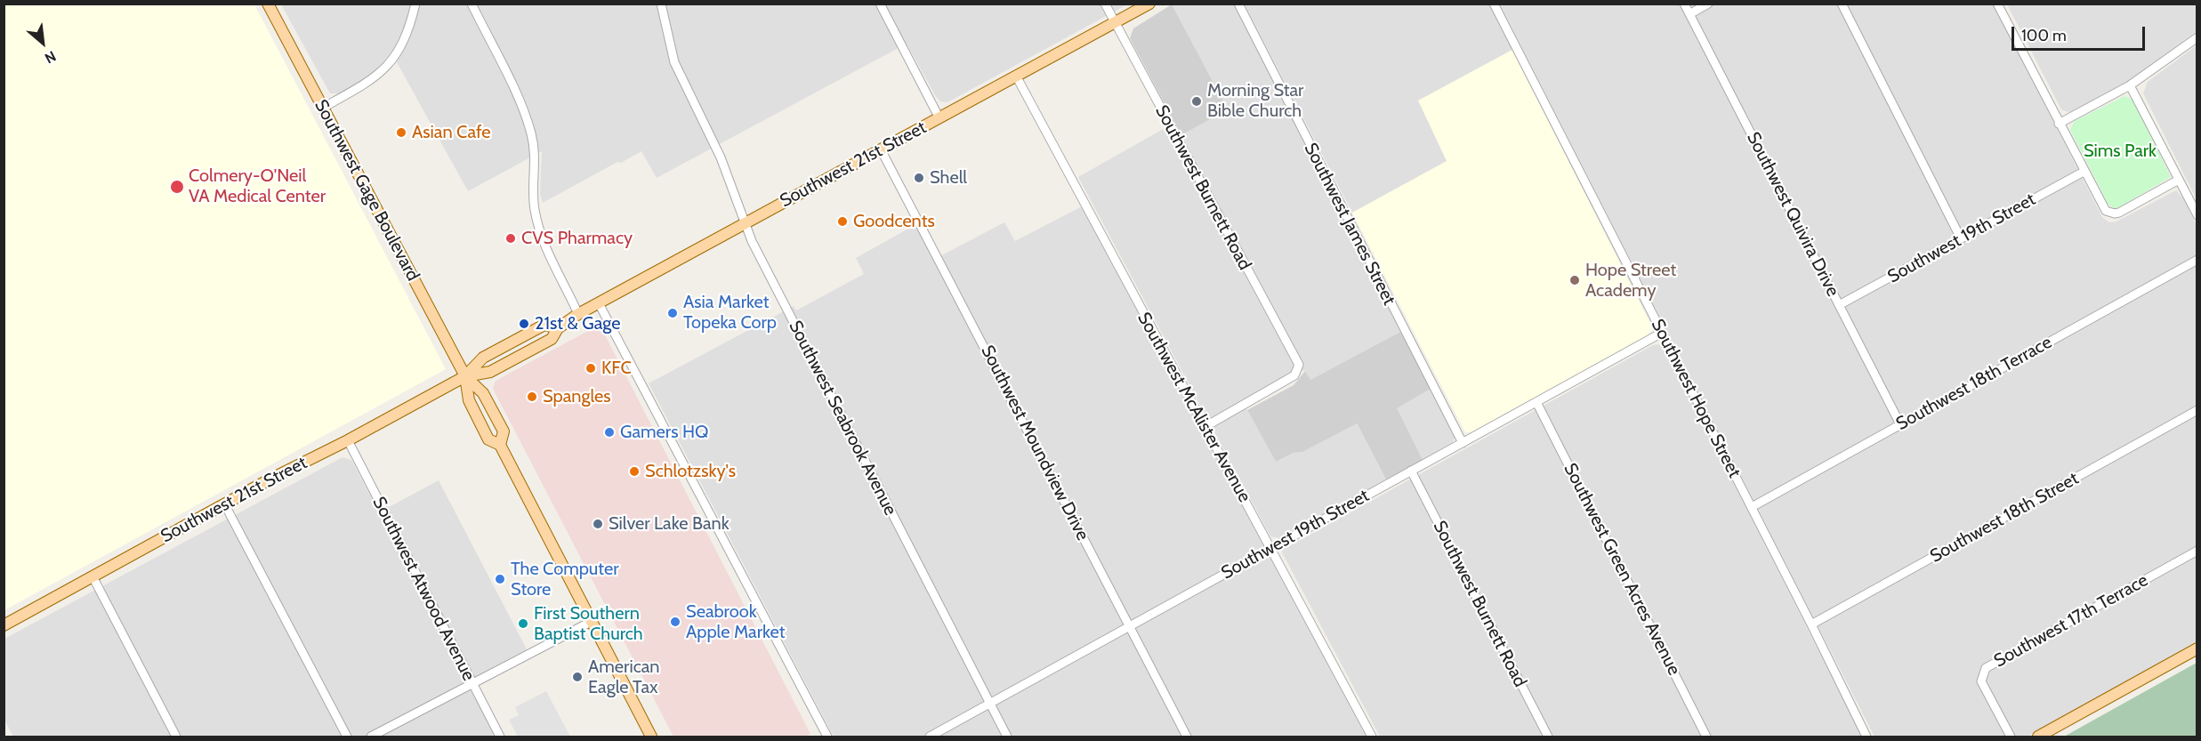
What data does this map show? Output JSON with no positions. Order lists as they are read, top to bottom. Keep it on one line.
{"streets":{"main road":["Southwest 21st Street","Southwest Gage Boulevard"],"street":["Southwest Burnett Road","Southwest Quivira Drive","Southwest James Street","Southwest 19th Street","Southwest 18th Terrace","Southwest Hope Street","Southwest McAlister Avenue","Southwest Seabrook Avenue","Southwest Moundview Drive","Southwest 18th Street","Southwest Green Acres Avenue","Southwest Atwood Avenue","Southwest 17th Terrace"]},"crossings":[["Southwest 21st Street","Southwest Burnett Road"],["Southwest 21st Street","Southwest Gage Boulevard"],["Southwest 21st Street","Southwest McAlister Avenue"],["Southwest 21st Street","Southwest Seabrook Avenue"],["Southwest 21st Street","Southwest Moundview Drive"],["Southwest 21st Street","Southwest Atwood Avenue"],["Southwest Burnett Road","Southwest 19th Street"],["Southwest Burnett Road","Southwest McAlister Avenue"],["Southwest Quivira Drive","Southwest 19th Street"],["Southwest Quivira Drive","Southwest 18th Terrace"],["Southwest James Street","Southwest 19th Street"],["Southwest 19th Street","Southwest Hope Street"],["Southwest 19th Street","Southwest McAlister Avenue"],["Southwest 19th Street","Southwest Seabrook Avenue"],["Southwest 19th Street","Southwest Moundview Drive"],["Southwest 19th Street","Southwest Green Acres Avenue"],["Southwest 18th Terrace","Southwest Hope Street"],["Southwest Hope Street","Southwest 18th Street"]],"parks":["Sims Park"],"places":["Morning Star Bible Church","Asian Cafe","Shell","Colmery-O'Neil VA Medical Center","Goodcents","CVS Pharmacy","Hope Street Academy","Asia Market Topeka Corp","21st & Gage","KFC","Spangles","Gamers HQ","Schlotzsky's","Silver Lake Bank","The Computer Store","Seabrook Apple Market","First Southern Baptist Church","American Eagle Tax"],"scale_bar":"100 m","north":"bottom right"}
